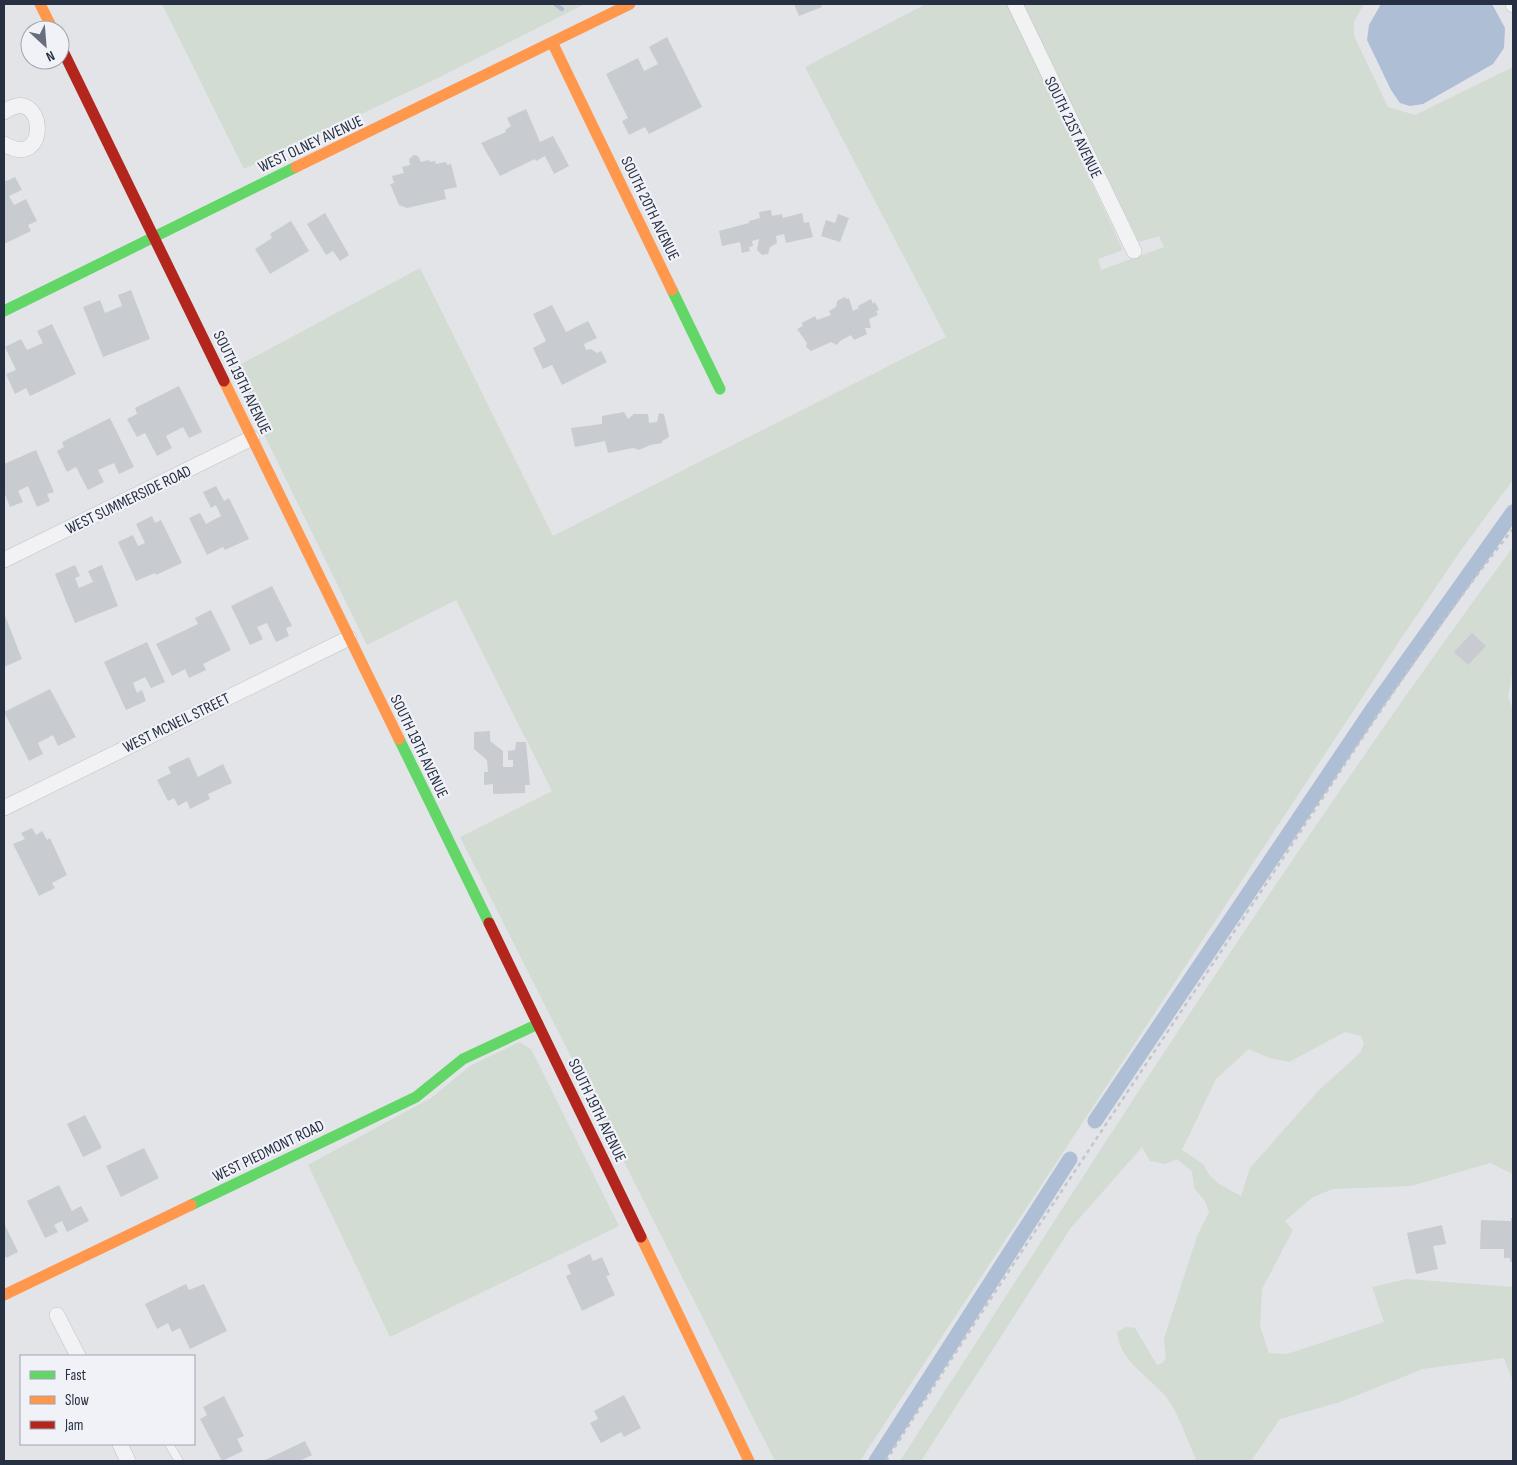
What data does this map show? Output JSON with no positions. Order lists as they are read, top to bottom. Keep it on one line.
{"streets":{"street":["SOUTH 21ST AVENUE","WEST OLNEY AVENUE","SOUTH 20TH AVENUE","SOUTH 19TH AVENUE","WEST SUMMERSIDE ROAD","WEST MCNEIL STREET","WEST PIEDMONT ROAD"]},"crossings":[["WEST OLNEY AVENUE","SOUTH 20TH AVENUE"],["WEST OLNEY AVENUE","SOUTH 19TH AVENUE"],["SOUTH 19TH AVENUE","WEST SUMMERSIDE ROAD"],["SOUTH 19TH AVENUE","WEST MCNEIL STREET"],["SOUTH 19TH AVENUE","WEST PIEDMONT ROAD"]],"legend":["Fast","Slow","Jam"],"north":"bottom right"}
